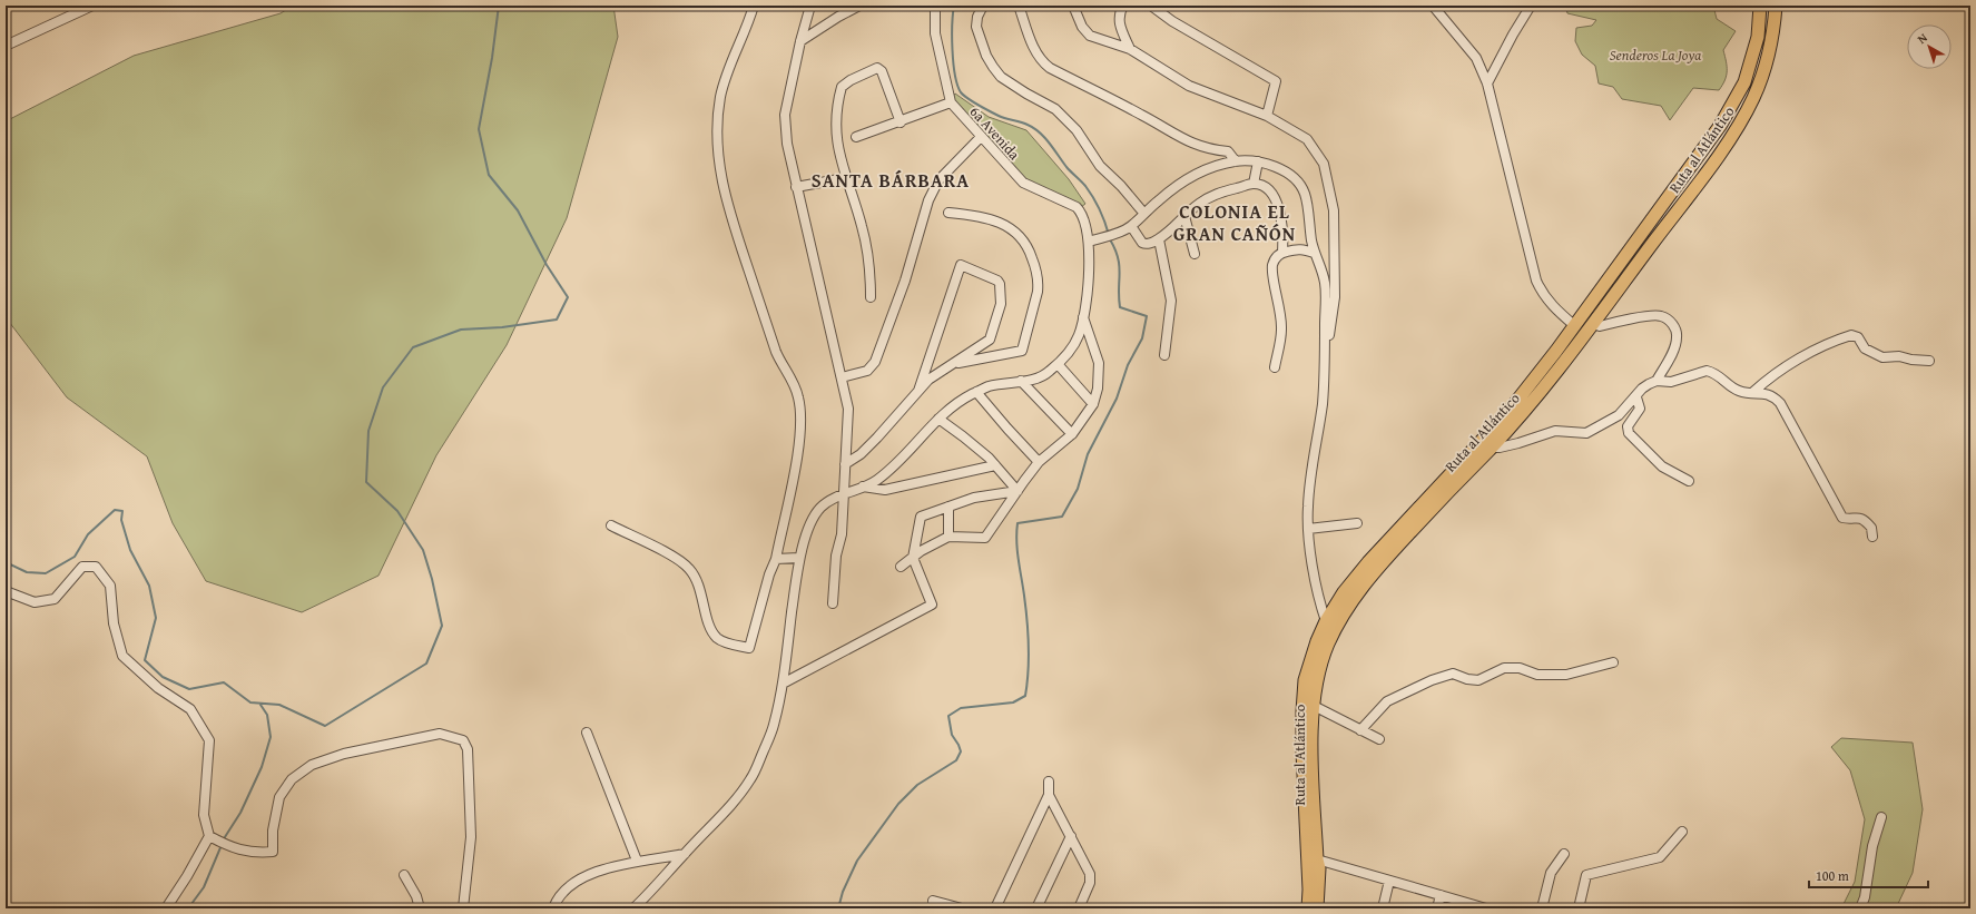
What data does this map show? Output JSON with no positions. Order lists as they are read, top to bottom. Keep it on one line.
{"streets":{"highway":["Ruta al Atlántico"],"street":["6a Avenida"]},"districts":["SANTA BÁRBARA","COLONIA EL GRAN CAÑÓN"],"parks":["Senderos La Joya"],"scale_bar":"100 m","north":"top left"}
